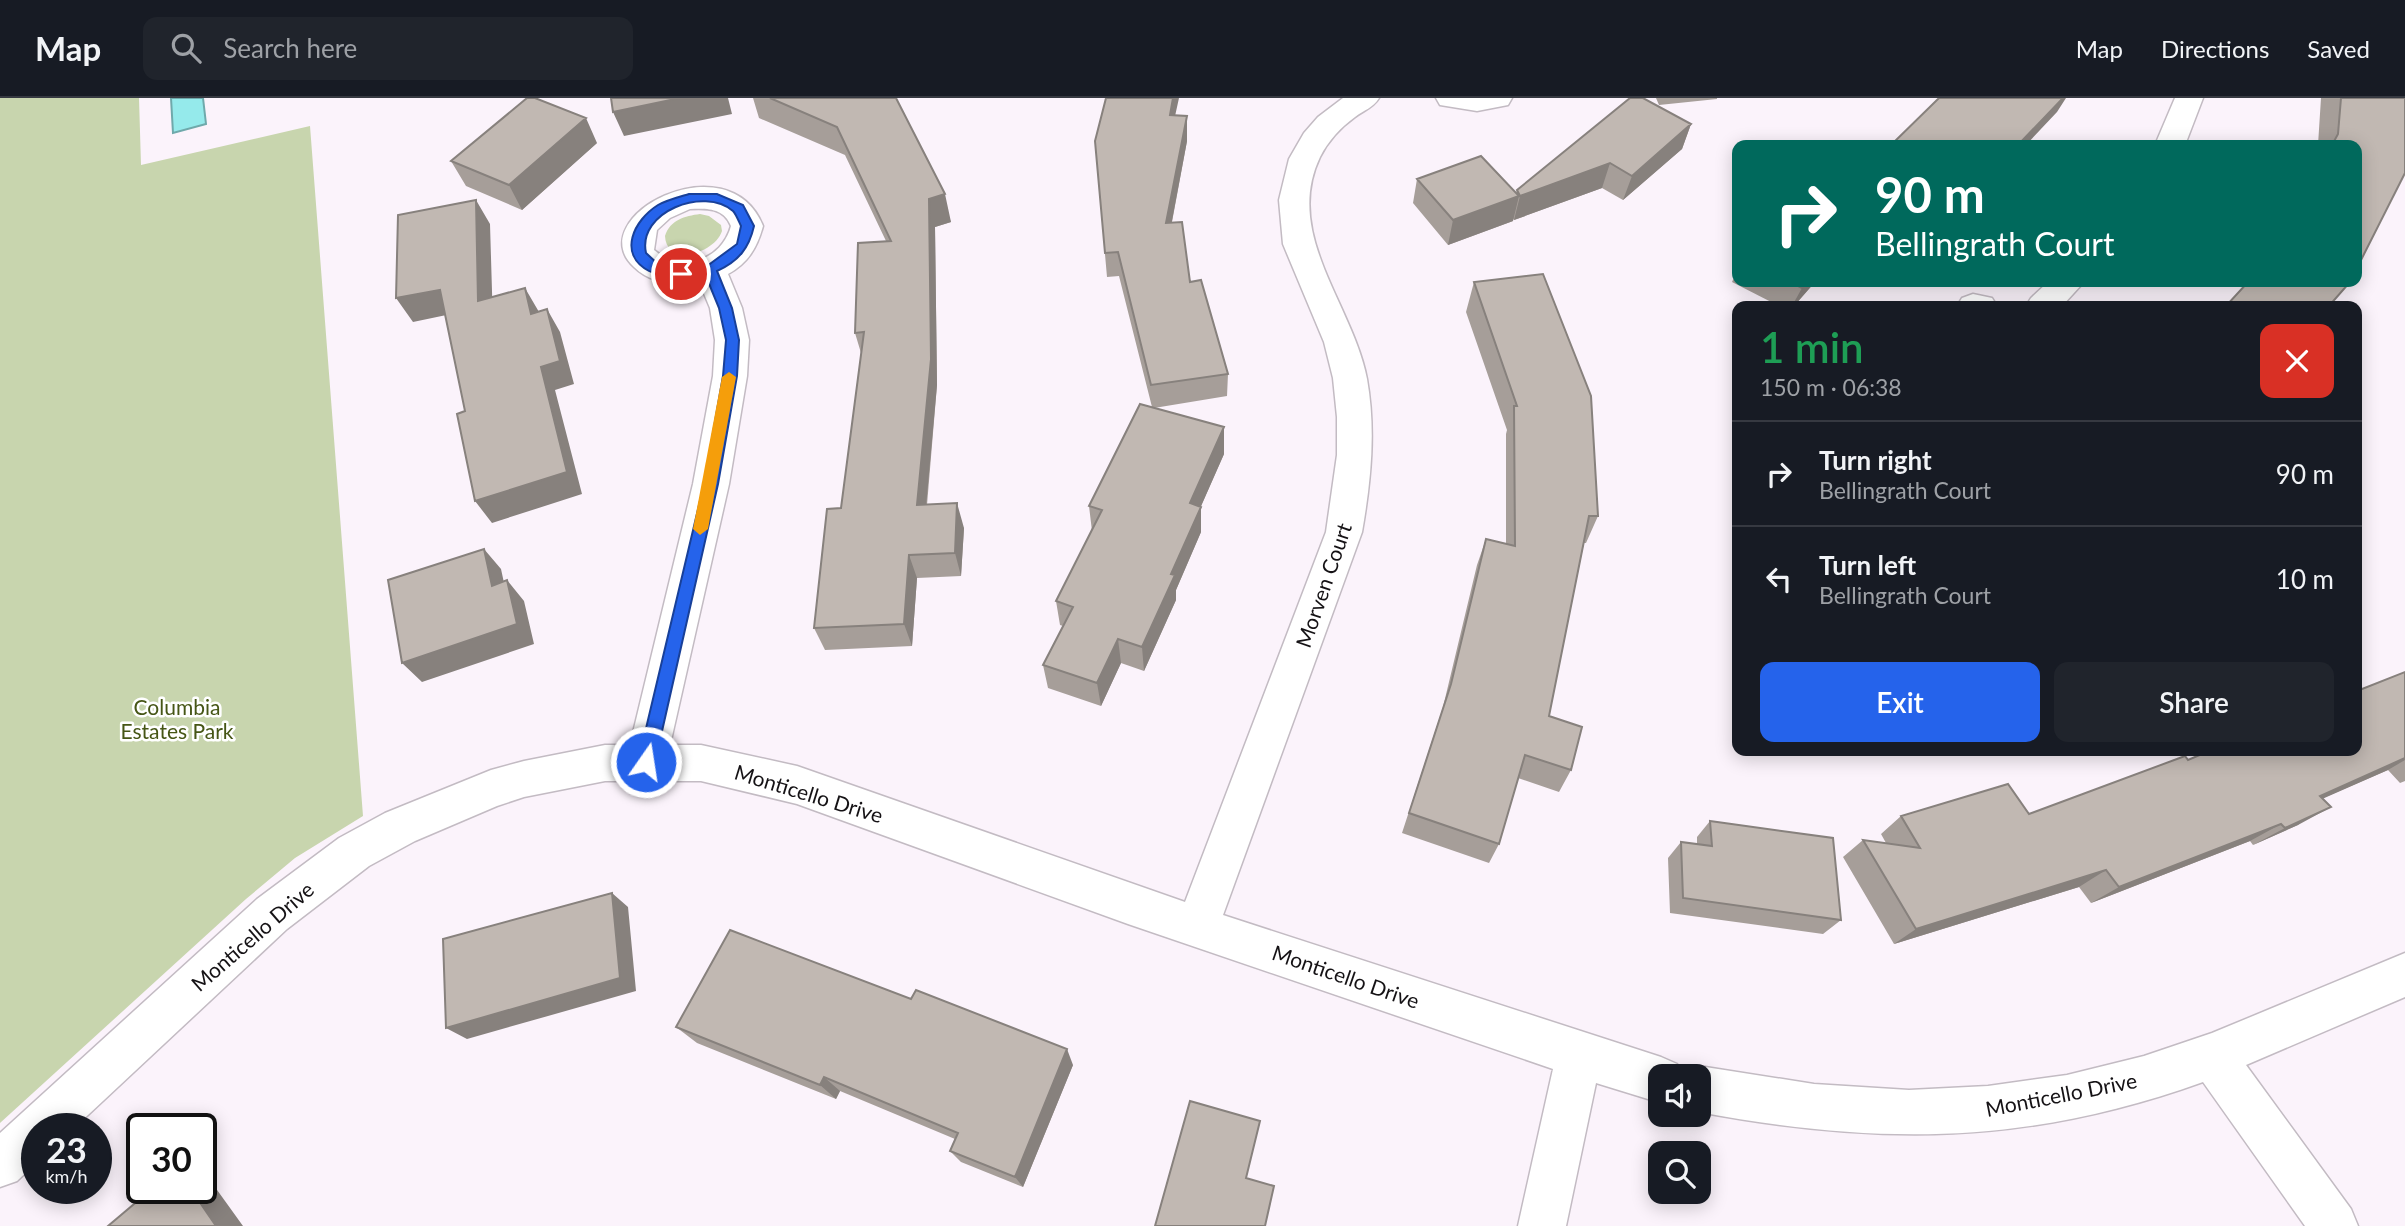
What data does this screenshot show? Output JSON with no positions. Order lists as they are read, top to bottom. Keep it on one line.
{"streets":{"street":["Morven Court","Monticello Drive"]},"crossings":[["Morven Court","Monticello Drive"]],"parks":["Columbia Estates Park"],"page":{"header":"Map","search":"Search here","nav":["Map","Directions","Saved"],"turn":["90 m","Bellingrath Court"],"heading":["1 min","150 m · 06:38"],"list":[{"name":"Turn right","note":"Bellingrath Court","value":"90 m"},{"name":"Turn left","note":"Bellingrath Court","value":"10 m"}],"buttons":["Exit","Share"],"speed":"23 km/h","limit":"30"}}
